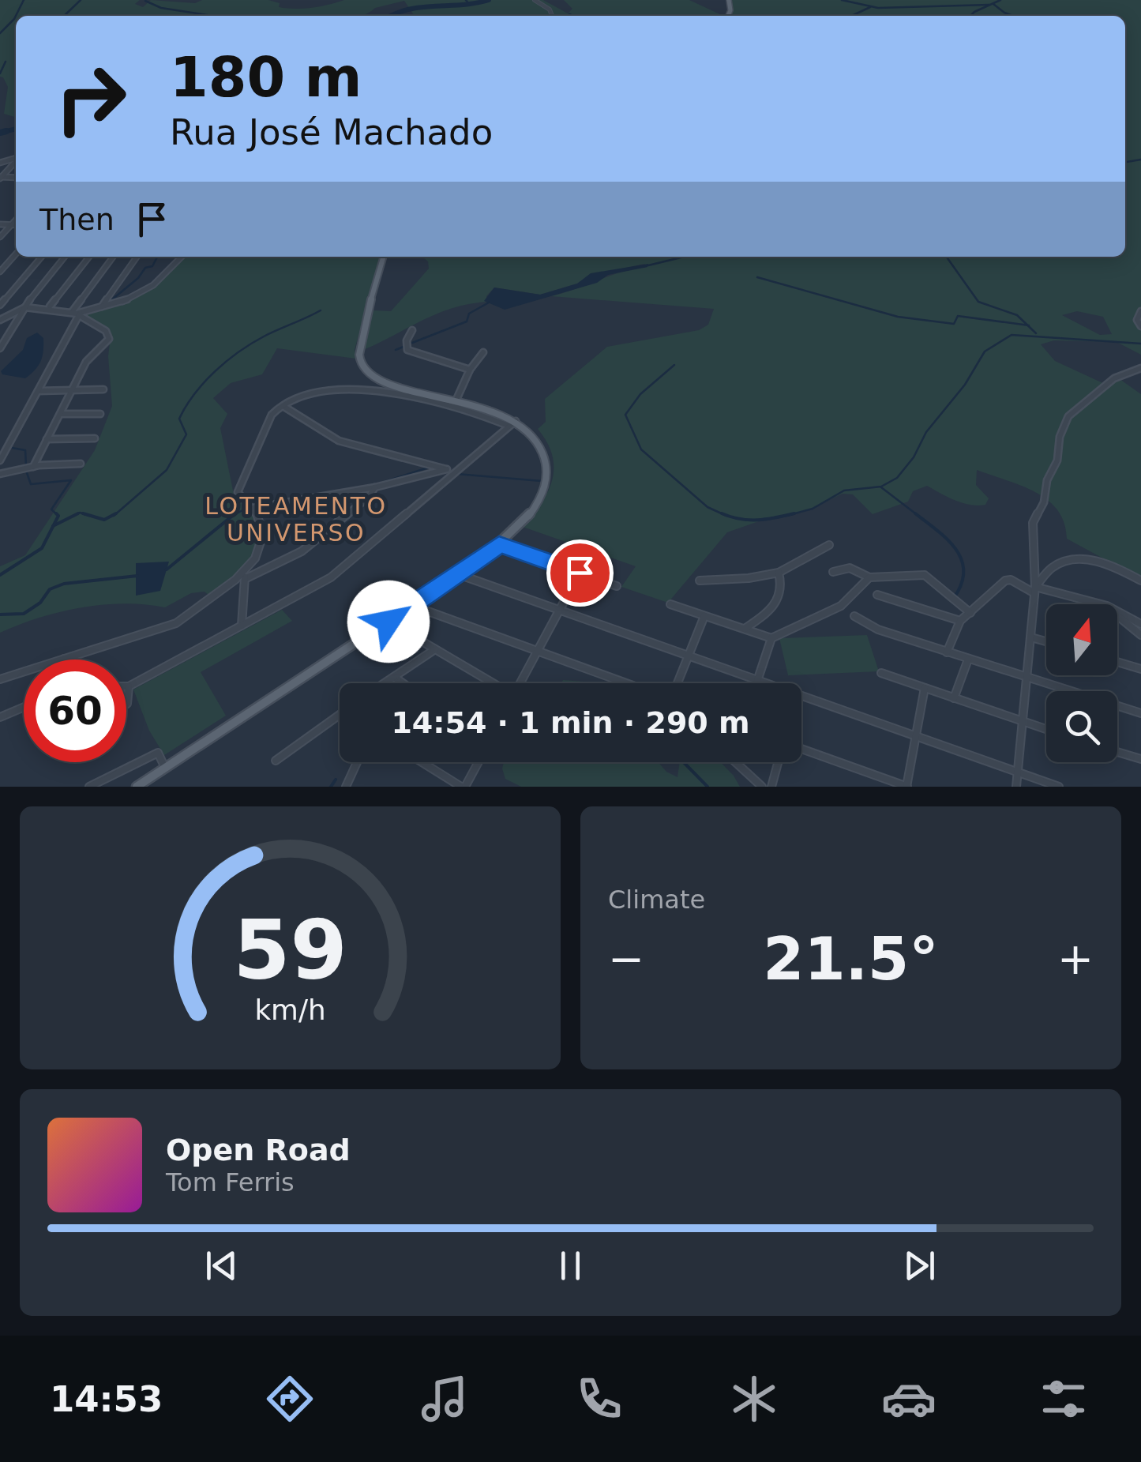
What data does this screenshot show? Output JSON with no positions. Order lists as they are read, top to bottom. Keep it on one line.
{"districts":["LOTEAMENTO UNIVERSO"],"north":"top","page":{"turn":["180 m","Rua José Machado"],"then":"Then","limit":"60","trip":"14:54 · 1 min · 290 m","tile":"Climate","heat":["−","21.5°","+"],"song":["Open Road","Tom Ferris"],"tabs":"14:53","gauge":["59","km/h"]}}
